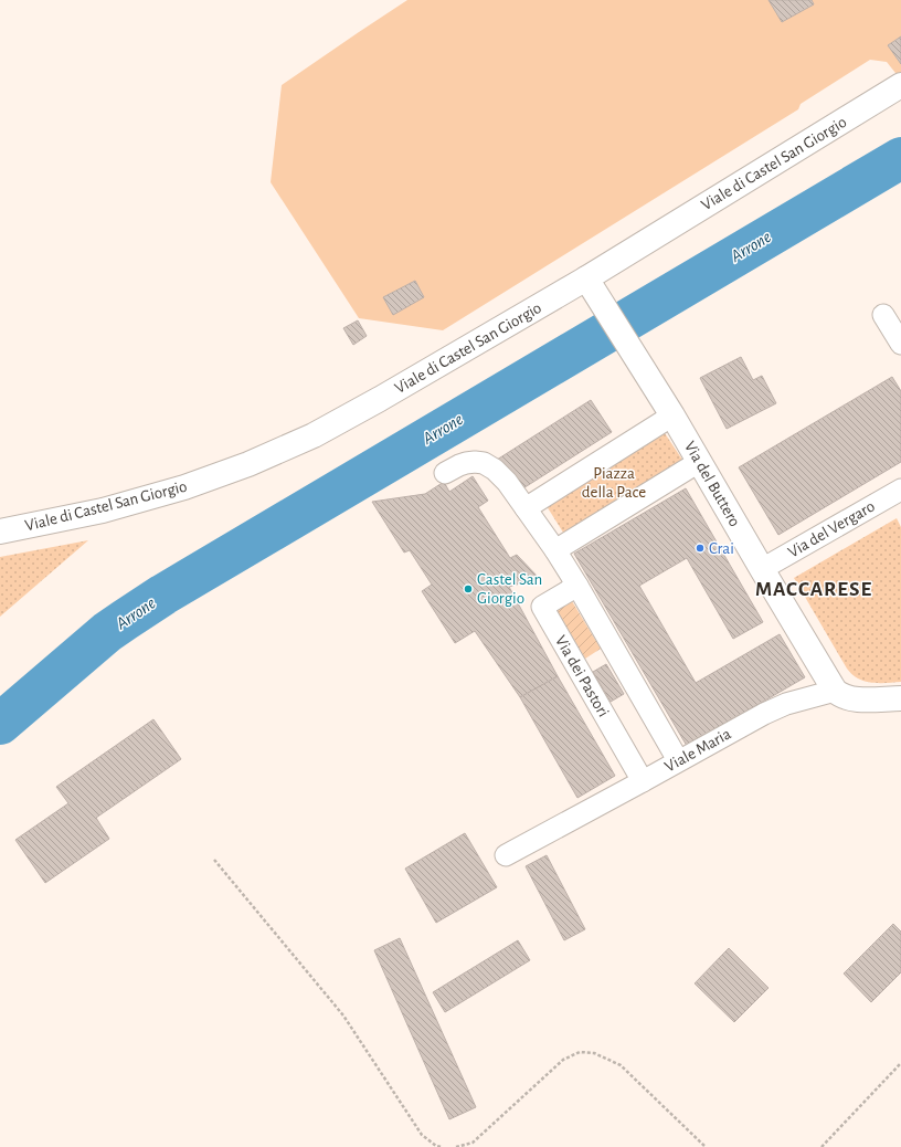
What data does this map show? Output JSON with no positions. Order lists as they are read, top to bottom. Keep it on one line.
{"streets":{"street":["Viale di Castel San Giorgio","Via del Buttero","Via del Vergaro","Via dei Pastori","Viale Maria"]},"crossings":[["Viale di Castel San Giorgio","Via del Buttero"],["Via del Buttero","Via del Vergaro"],["Via del Buttero","Viale Maria"],["Via dei Pastori","Viale Maria"]],"districts":["MACCARESE"],"water":["Arrone"],"parks":["Piazza della Pace"],"places":["Crai","Castel San Giorgio"]}
